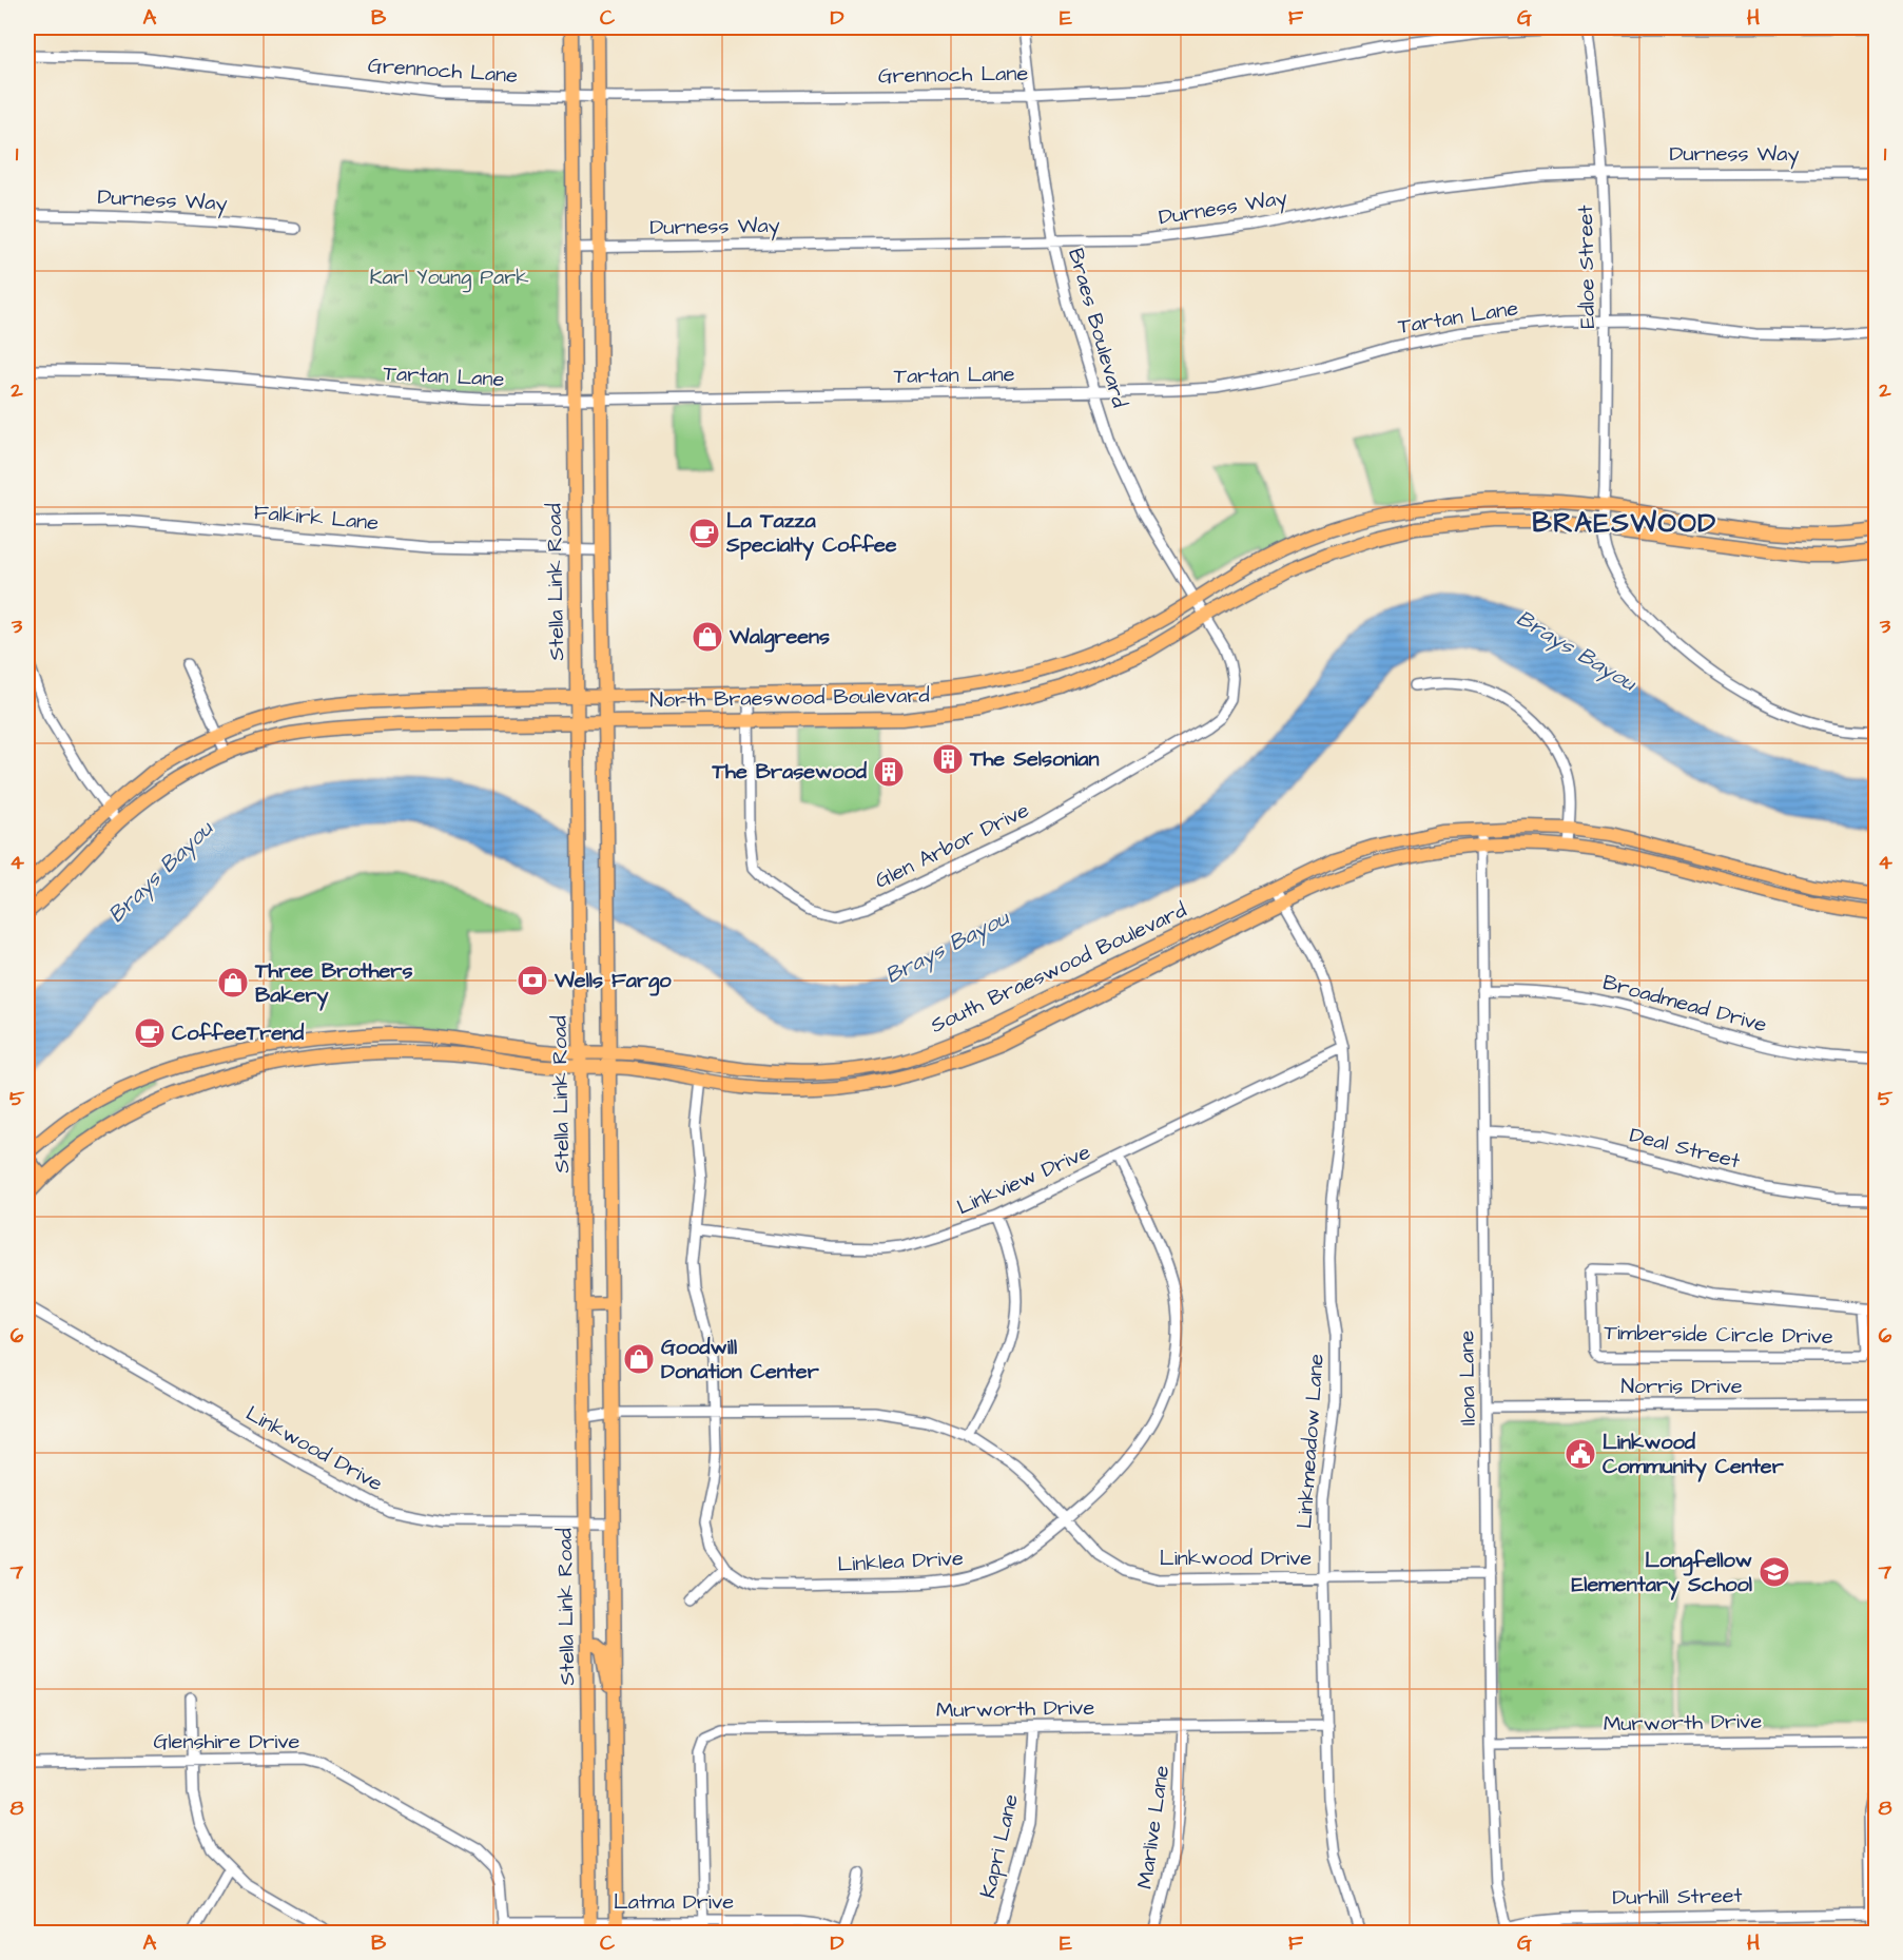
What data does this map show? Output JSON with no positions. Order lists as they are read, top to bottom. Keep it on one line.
{"streets":{"main road":["Stella Link Road","North Braeswood Boulevard","South Braeswood Boulevard"],"street":["Grennoch Lane","Durness Way","Edloe Street","Tartan Lane","Braes Boulevard","Falkirk Lane","Glen Arbor Drive","Broadmead Drive","Deal Street","Linkview Drive","Timberside Circle Drive","Ilona Lane","Norris Drive","Linkmeadow Lane","Linkwood Drive","Linklea Drive","Murworth Drive","Glenshire Drive","Marlive Lane","Kapri Lane","Durhill Street","Latma Drive"]},"crossings":[["Grennoch Lane","Edloe Street"],["Grennoch Lane","Braes Boulevard"],["Grennoch Lane","Stella Link Road"],["Durness Way","Edloe Street"],["Durness Way","Braes Boulevard"],["Durness Way","Stella Link Road"],["Edloe Street","Tartan Lane"],["Edloe Street","North Braeswood Boulevard"],["Tartan Lane","Braes Boulevard"],["Tartan Lane","Stella Link Road"],["Braes Boulevard","North Braeswood Boulevard"],["Braes Boulevard","Glen Arbor Drive"],["Falkirk Lane","Stella Link Road"],["Stella Link Road","North Braeswood Boulevard"],["Stella Link Road","South Braeswood Boulevard"],["Stella Link Road","Linkwood Drive"],["Stella Link Road","Latma Drive"],["North Braeswood Boulevard","Glen Arbor Drive"],["South Braeswood Boulevard","Ilona Lane"],["South Braeswood Boulevard","Linkmeadow Lane"],["Broadmead Drive","Ilona Lane"],["Deal Street","Ilona Lane"],["Linkview Drive","Linkmeadow Lane"],["Linkview Drive","Linklea Drive"],["Ilona Lane","Norris Drive"],["Ilona Lane","Linkwood Drive"],["Ilona Lane","Murworth Drive"],["Ilona Lane","Durhill Street"],["Linkmeadow Lane","Linkwood Drive"],["Linkmeadow Lane","Murworth Drive"],["Linkwood Drive","Linklea Drive"],["Murworth Drive","Marlive Lane"],["Murworth Drive","Kapri Lane"],["Murworth Drive","Latma Drive"],["Glenshire Drive","Latma Drive"]],"districts":["BRAESWOOD"],"water":["Brays Bayou"],"parks":["Karl Young Park"],"places":{"cafe":["La Tazza Specialty Coffee","CoffeeTrend"],"shop":["Walgreens","Three Brothers Bakery","Goodwill Donation Center"],"building":["The Selsonian","The Brasewood"],"bank":["Wells Fargo"],"public building":["Linkwood Community Center"],"school or university":["Longfellow Elementary School"]},"grid":{"columns":["A","B","C","D","E","F","G","H"],"rows":["1","2","3","4","5","6","7","8"]}}
